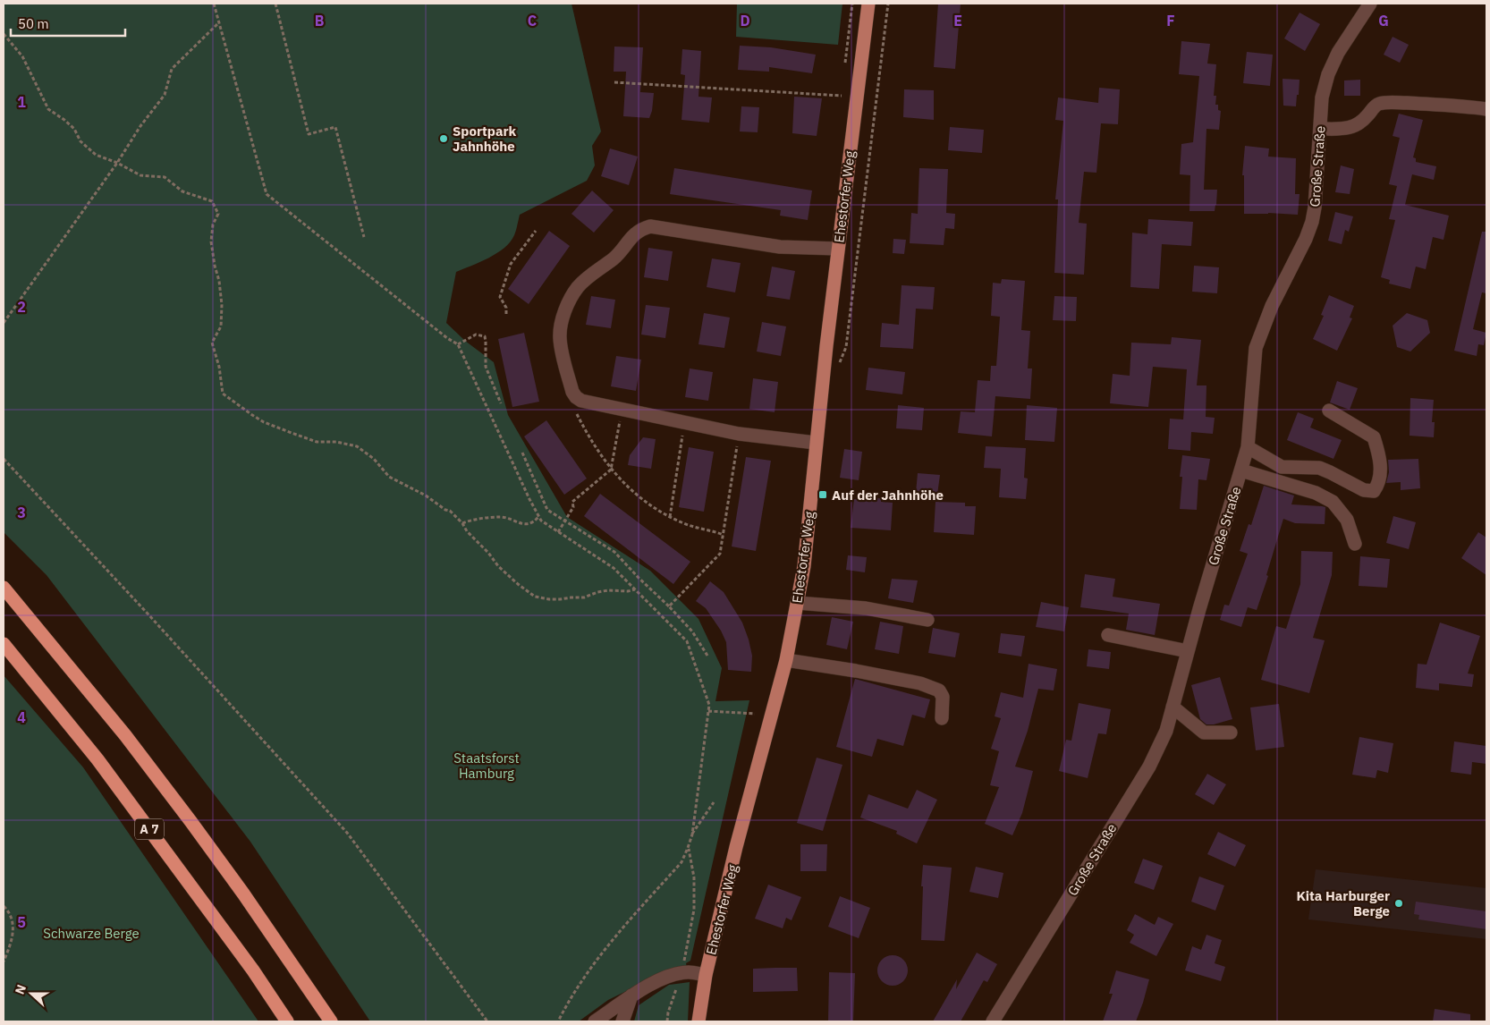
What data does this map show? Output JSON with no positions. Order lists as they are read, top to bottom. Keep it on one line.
{"streets":{"highway":["A 7"],"main road":["Ehestorfer Weg"],"street":["Große Straße"]},"parks":["Staatsforst Hamburg","Schwarze Berge"],"places":{"other":["Sportpark Jahnhöhe","Kita Harburger Berge"],"transit":["Auf der Jahnhöhe"]},"scale_bar":"50 m","north":"left","grid":{"columns":["B","C","D","E","F","G"],"rows":["1","2","3","4","5"]}}
